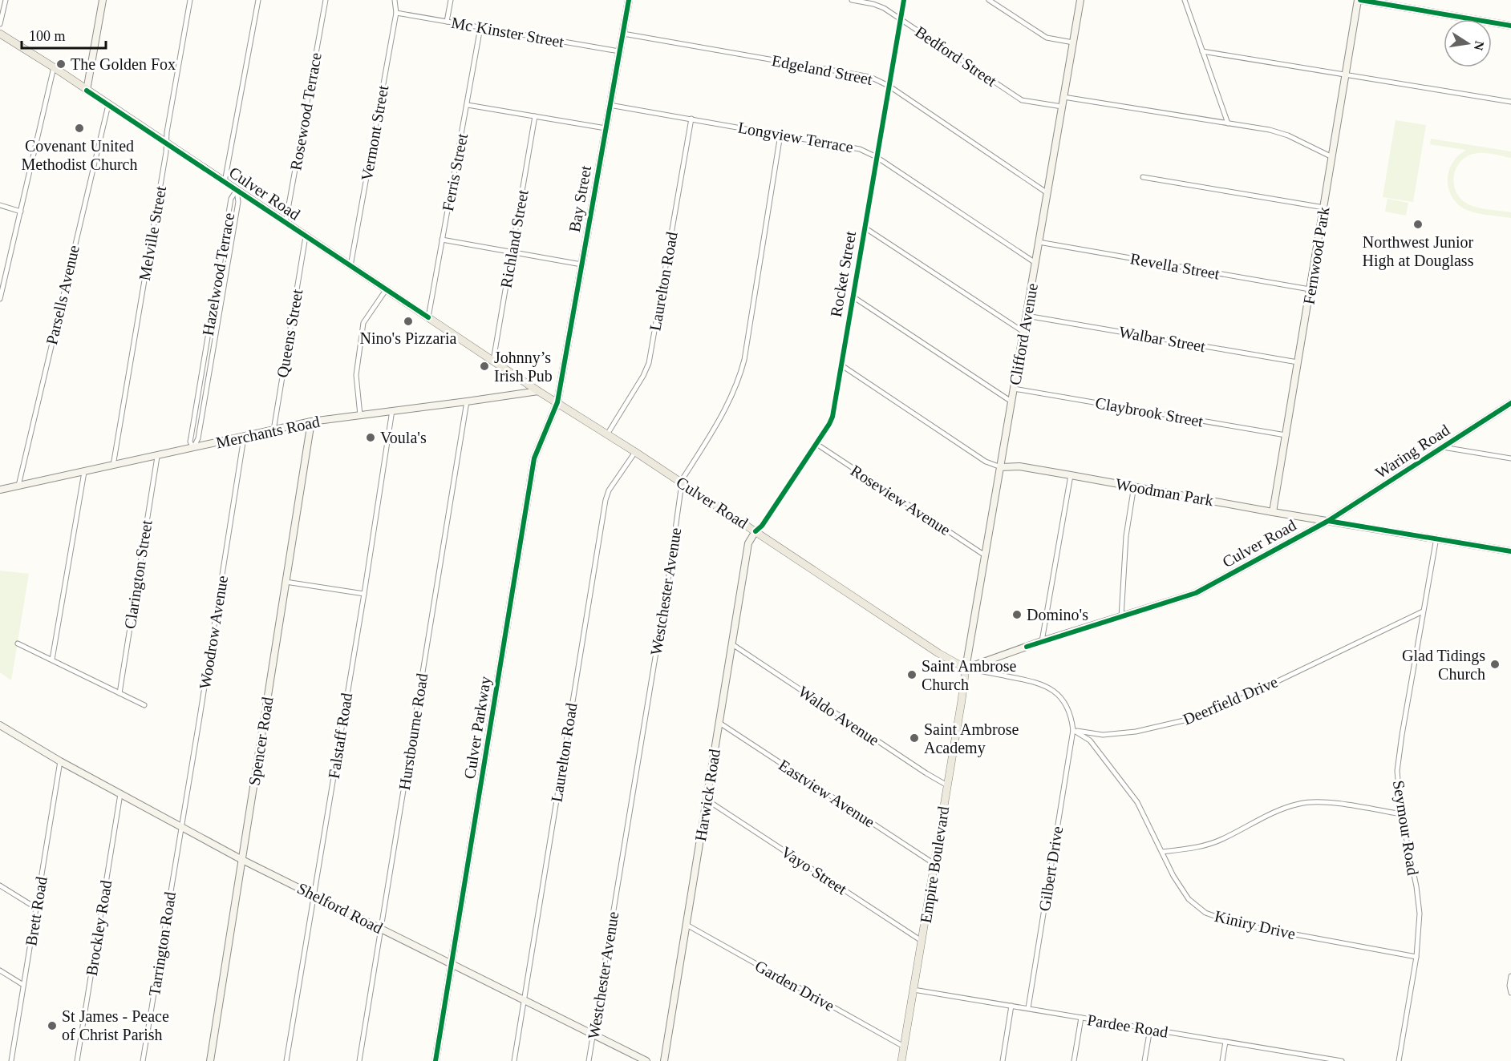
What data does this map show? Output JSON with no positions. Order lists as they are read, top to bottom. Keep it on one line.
{"streets":{"main road":["Culver Road","Empire Boulevard"],"street":["Mc Kinster Street","Bedford Street","Edgeland Street","Rosewood Terrace","Vermont Street","Longview Terrace","Ferris Street","Bay Street","Melville Street","Richland Street","Fernwood Park","Revella Street","Hazelwood Terrace","Rocket Street","Laurelton Road","Parsells Avenue","Queens Street","Clifford Avenue","Walbar Street","Claybrook Street","Merchants Road","Waring Road","Woodman Park","Roseview Avenue","Clarington Street","Westchester Avenue","Woodrow Avenue","Deerfield Drive","Waldo Avenue","Culver Parkway","Hurstbourne Road","Falstaff Road","Spencer Road","Eastview Avenue","Harwick Road","Seymour Road","Gilbert Drive","Vayo Street","Shelford Road","Brett Road","Kiniry Drive","Brockley Road","Tarrington Road","Garden Drive","Pardee Road"]},"crossings":[["Mc Kinster Street","Vermont Street"],["Mc Kinster Street","Ferris Street"],["Mc Kinster Street","Bay Street"],["Bedford Street","Rocket Street"],["Bedford Street","Clifford Avenue"],["Edgeland Street","Bay Street"],["Edgeland Street","Rocket Street"],["Edgeland Street","Clifford Avenue"],["Rosewood Terrace","Culver Road"],["Vermont Street","Culver Road"],["Longview Terrace","Bay Street"],["Longview Terrace","Rocket Street"],["Longview Terrace","Laurelton Road"],["Longview Terrace","Clifford Avenue"],["Longview Terrace","Westchester Avenue"],["Ferris Street","Culver Road"],["Culver Road","Bay Street"],["Culver Road","Melville Street"],["Culver Road","Richland Street"],["Culver Road","Hazelwood Terrace"],["Culver Road","Rocket Street"],["Culver Road","Laurelton Road"],["Culver Road","Parsells Avenue"],["Culver Road","Queens Street"],["Culver Road","Clifford Avenue"],["Culver Road","Merchants Road"],["Culver Road","Waring Road"],["Culver Road","Woodman Park"],["Culver Road","Westchester Avenue"],["Culver Road","Culver Parkway"],["Culver Road","Harwick Road"],["Culver Road","Empire Boulevard"],["Bay Street","Culver Parkway"],["Melville Street","Merchants Road"],["Fernwood Park","Revella Street"],["Fernwood Park","Walbar Street"],["Fernwood Park","Claybrook Street"],["Fernwood Park","Woodman Park"],["Revella Street","Clifford Avenue"],["Hazelwood Terrace","Merchants Road"],["Rocket Street","Roseview Avenue"],["Rocket Street","Harwick Road"],["Laurelton Road","Shelford Road"],["Parsells Avenue","Merchants Road"],["Queens Street","Merchants Road"],["Clifford Avenue","Walbar Street"],["Clifford Avenue","Claybrook Street"],["Clifford Avenue","Woodman Park"],["Clifford Avenue","Roseview Avenue"],["Clifford Avenue","Empire Boulevard"],["Merchants Road","Clarington Street"],["Merchants Road","Woodrow Avenue"],["Merchants Road","Hurstbourne Road"],["Merchants Road","Falstaff Road"],["Merchants Road","Spencer Road"],["Waring Road","Woodman Park"],["Westchester Avenue","Shelford Road"],["Woodrow Avenue","Shelford Road"],["Woodrow Avenue","Tarrington Road"],["Deerfield Drive","Seymour Road"],["Deerfield Drive","Gilbert Drive"],["Deerfield Drive","Kiniry Drive"],["Waldo Avenue","Harwick Road"],["Waldo Avenue","Empire Boulevard"],["Culver Parkway","Shelford Road"],["Hurstbourne Road","Shelford Road"],["Falstaff Road","Shelford Road"],["Spencer Road","Shelford Road"],["Eastview Avenue","Harwick Road"],["Eastview Avenue","Empire Boulevard"],["Harwick Road","Vayo Street"],["Harwick Road","Garden Drive"],["Seymour Road","Kiniry Drive"],["Empire Boulevard","Vayo Street"],["Empire Boulevard","Garden Drive"],["Empire Boulevard","Pardee Road"],["Gilbert Drive","Kiniry Drive"],["Gilbert Drive","Pardee Road"],["Shelford Road","Brett Road"],["Shelford Road","Brockley Road"],["Shelford Road","Tarrington Road"]],"places":["The Golden Fox","Covenant United Methodist Church","Northwest Junior High at Douglass","Nino's Pizzaria","Johnny’s Irish Pub","Voula's","Domino's","Glad Tidings Church","Saint Ambrose Church","Saint Ambrose Academy","St James - Peace of Christ Parish"],"scale_bar":"100 m","north":"right"}
